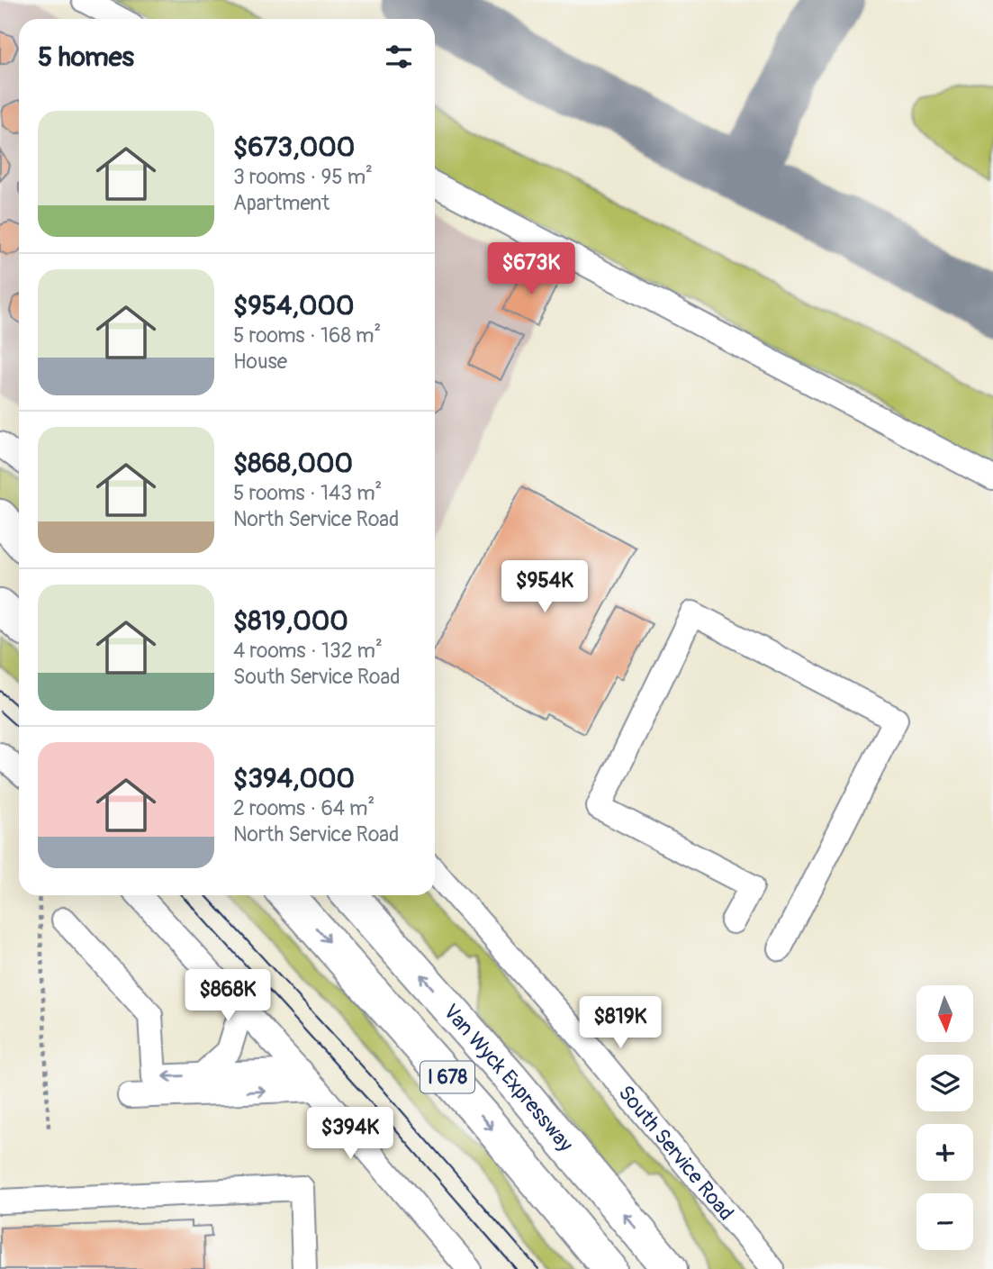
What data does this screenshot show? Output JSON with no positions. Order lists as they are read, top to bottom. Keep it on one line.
{"streets":{"highway":["I 678","Van Wyck Expressway"],"street":["South Service Road"]},"north":"bottom","page":{"heading":"5 homes","list":[{"name":"$673,000","note":"3 rooms · 95 m² · Apartment"},{"name":"$954,000","note":"5 rooms · 168 m² · House"},{"name":"$868,000","note":"5 rooms · 143 m² · North Service Road"},{"name":"$819,000","note":"4 rooms · 132 m² · South Service Road"},{"name":"$394,000","note":"2 rooms · 64 m² · North Service Road"}],"price":["$673K","$954K","$868K","$819K","$394K"],"map_buttons":["+","−"]}}
